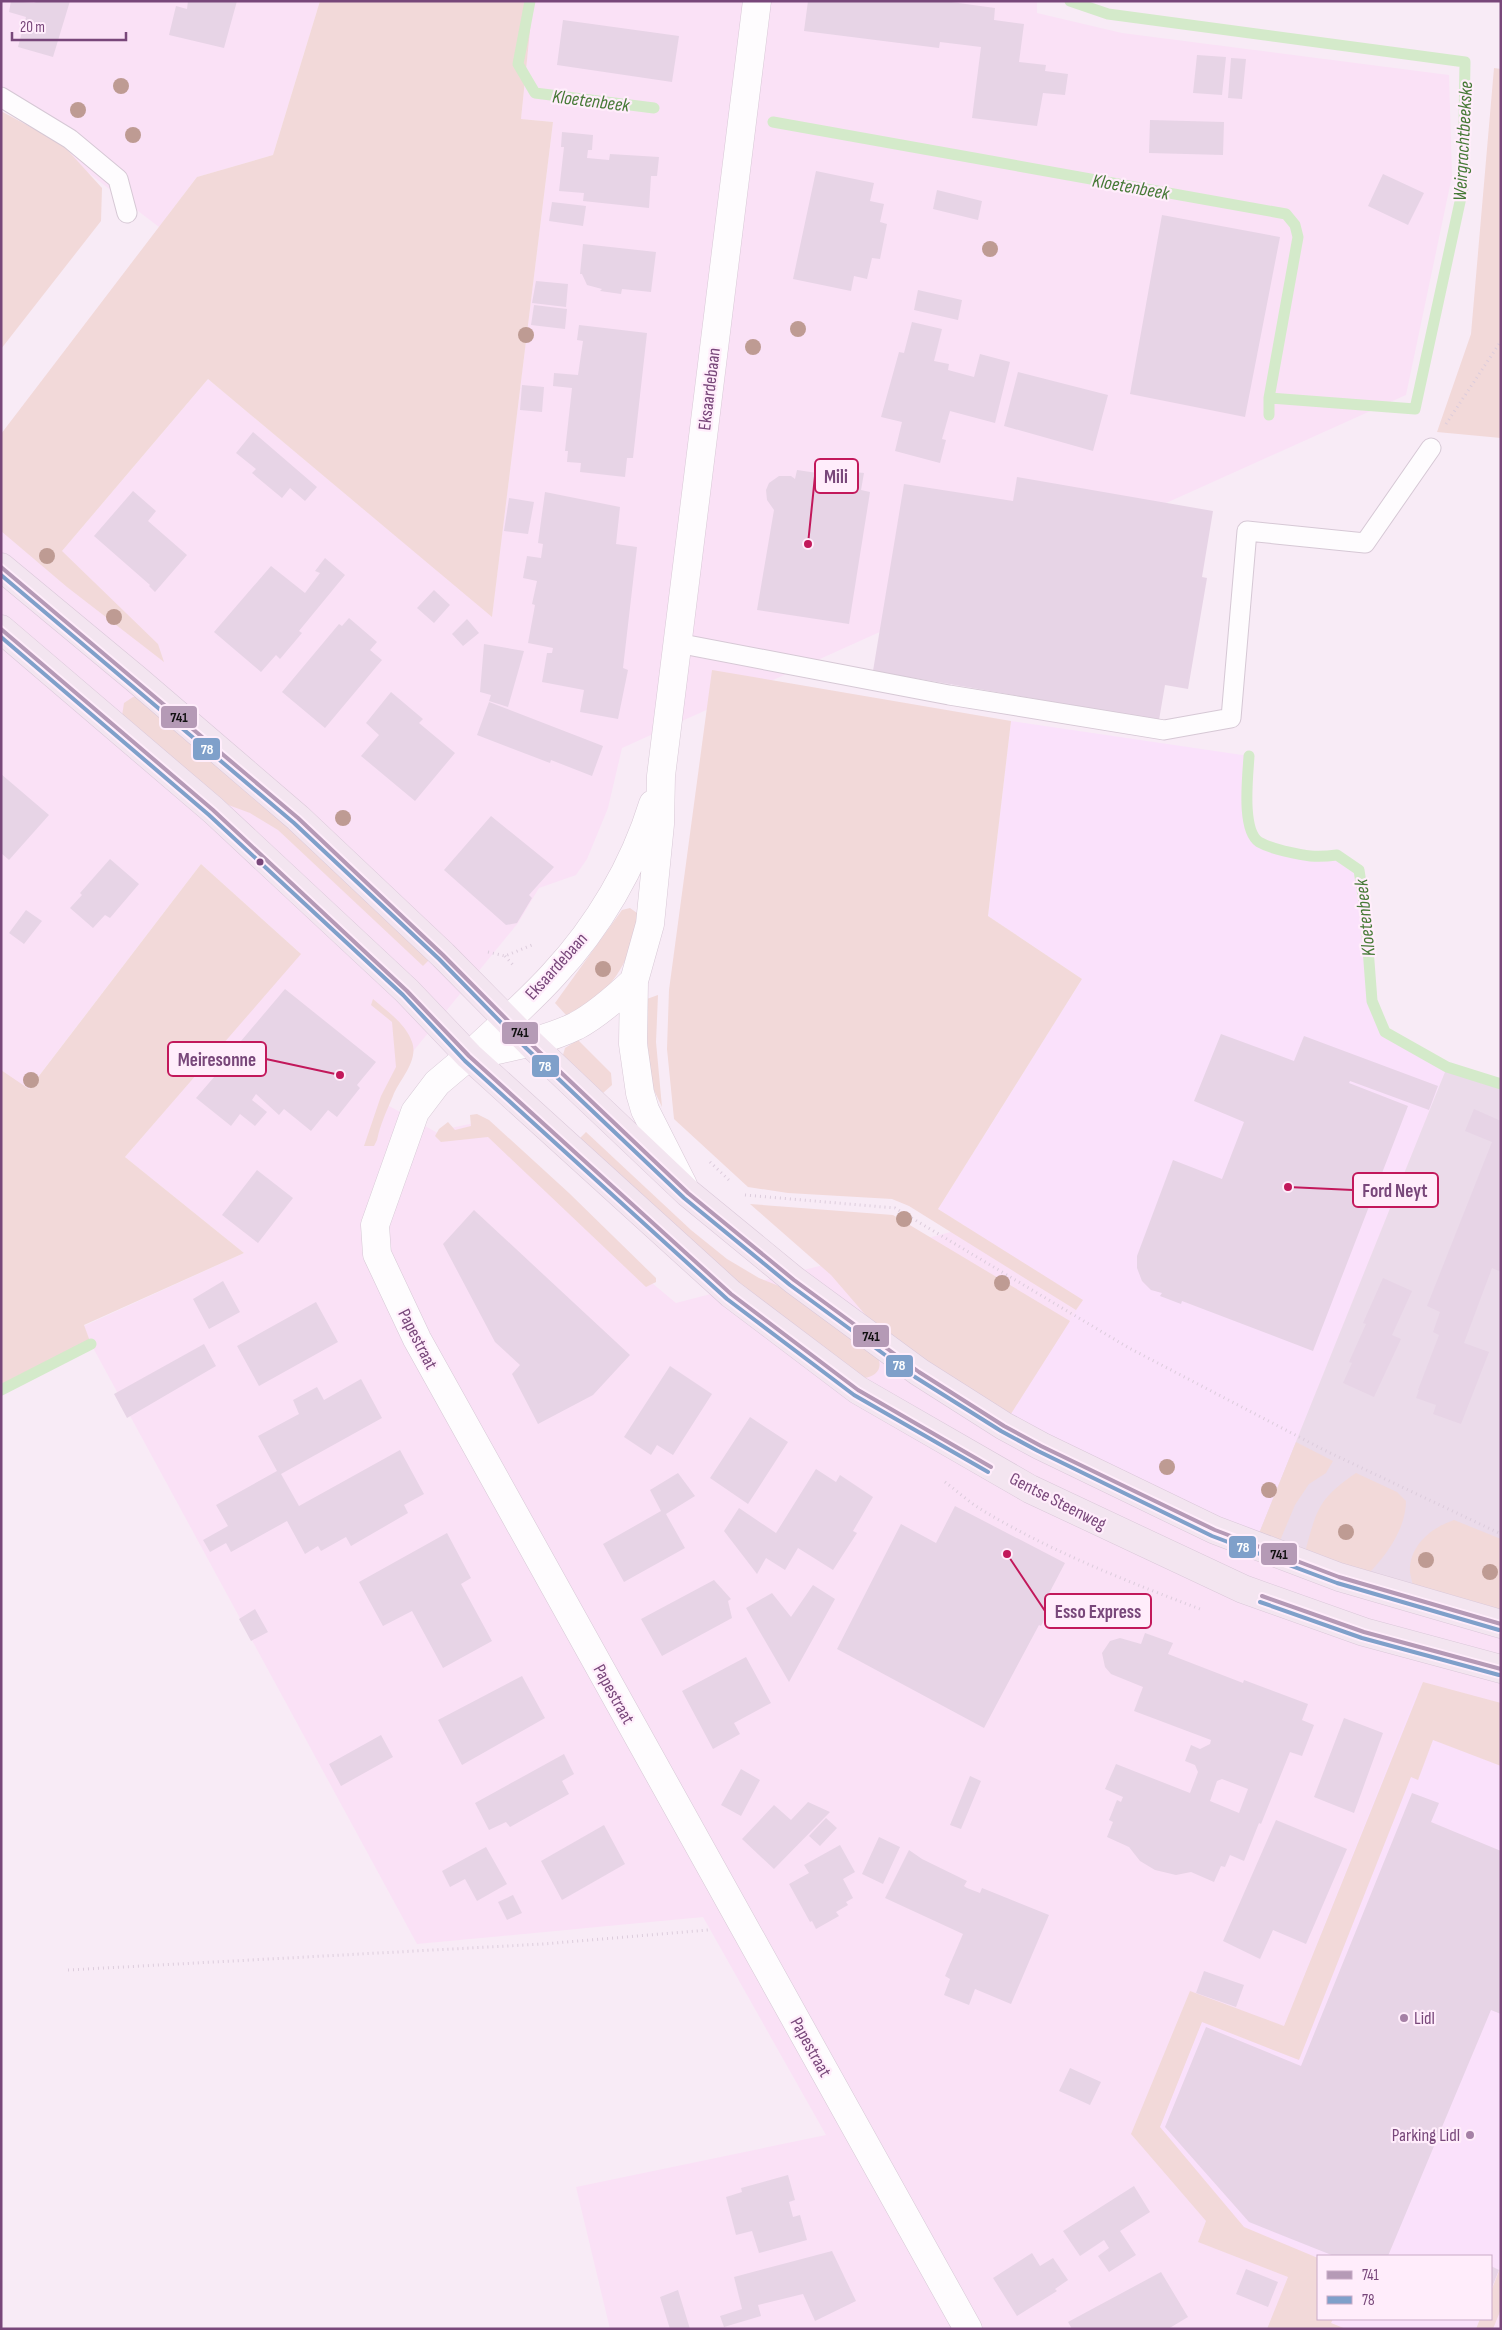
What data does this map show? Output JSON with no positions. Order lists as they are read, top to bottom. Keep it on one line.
{"streets":{"main road":["Eksaardebaan","Papestraat","Gentse Steenweg"]},"crossings":[["Eksaardebaan","Papestraat"],["Eksaardebaan","Gentse Steenweg"],["Papestraat","Gentse Steenweg"]],"water":["Kloetenbeek","Weirgrachtbeekske"],"places":["Mili","Meiresonne","Ford Neyt","Esso Express","Lidl","Parking Lidl"],"lines":["transit line 741","transit line 78"],"legend":["741","78"],"scale_bar":"20 m"}
